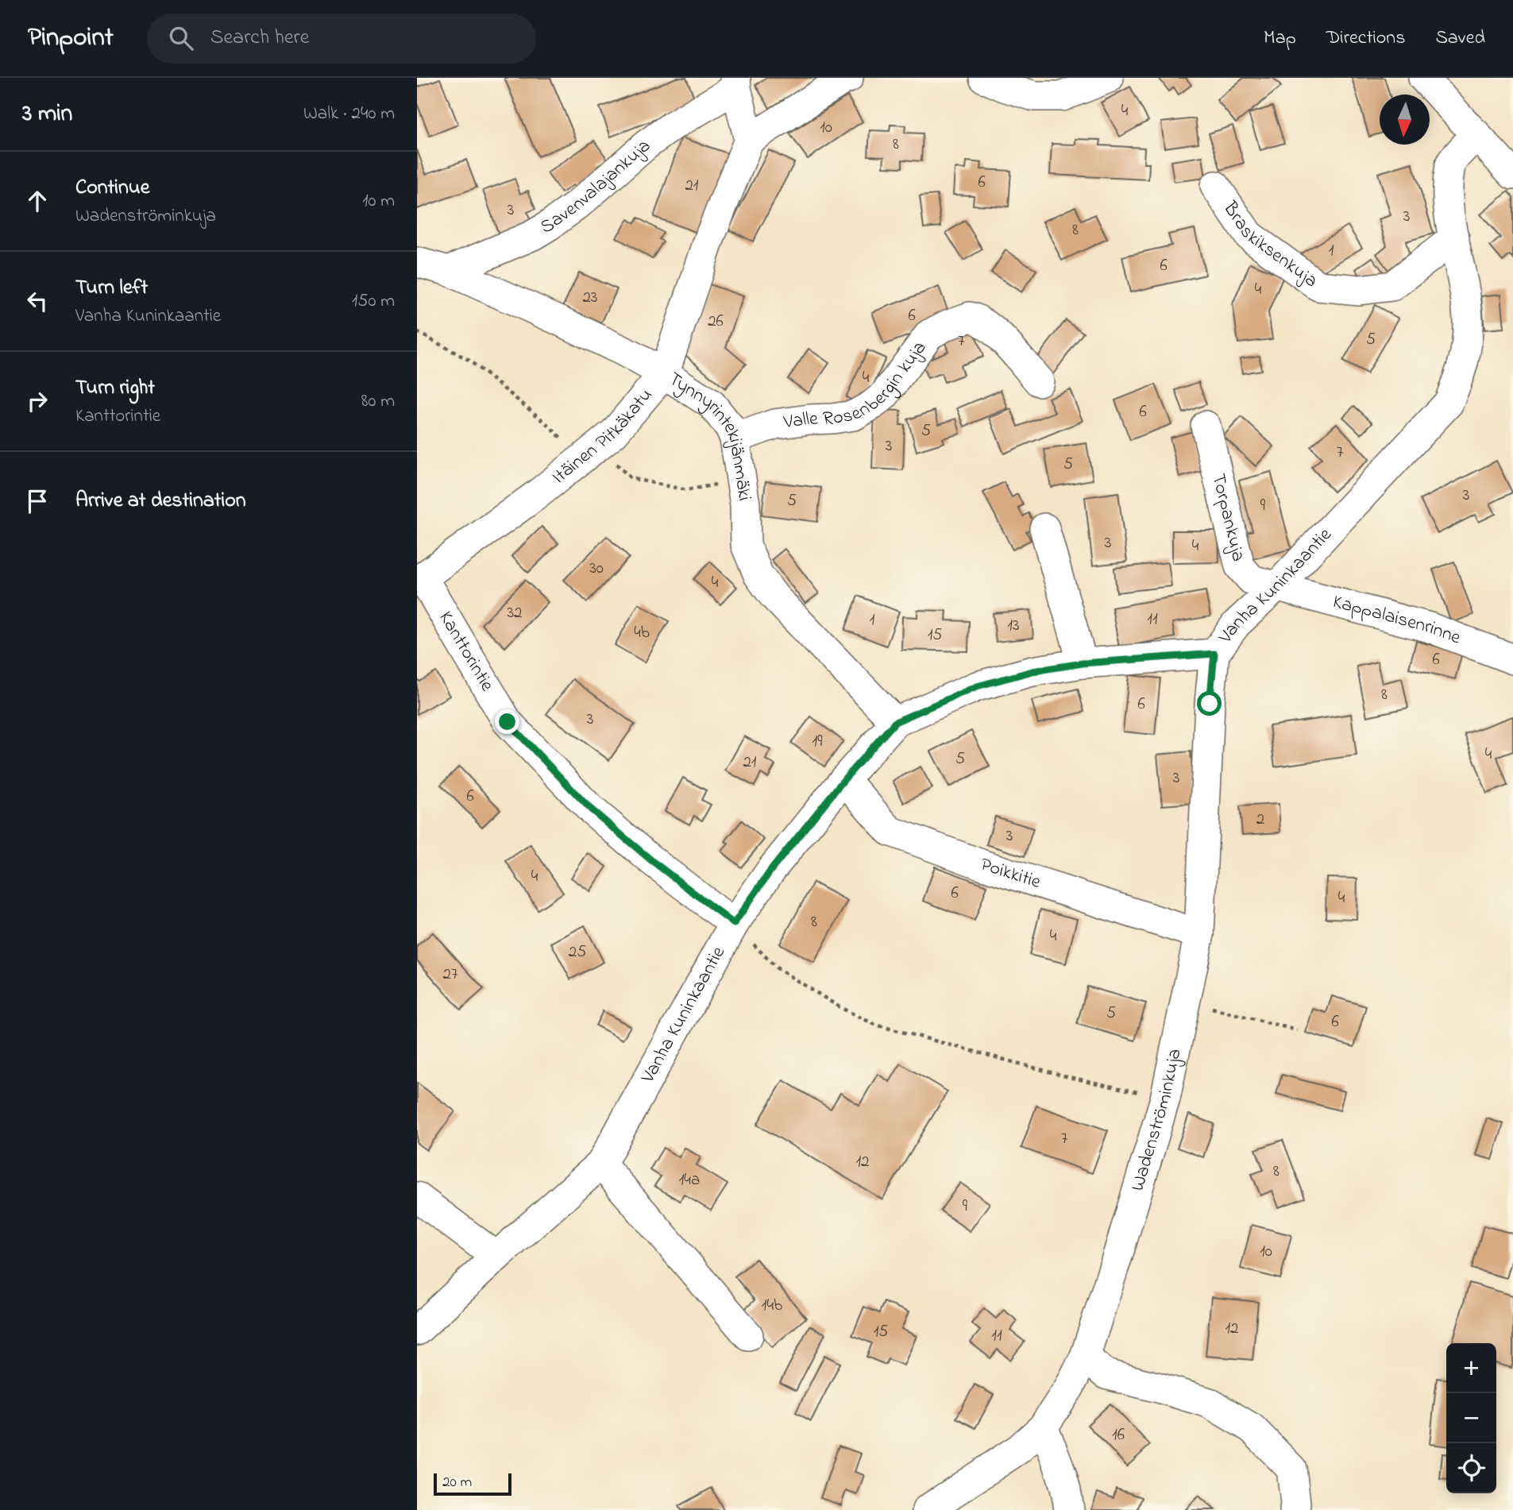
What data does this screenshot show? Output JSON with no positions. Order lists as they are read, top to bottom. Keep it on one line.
{"streets":{"street":["Savenvalajankuja","Braskiksenkuja","Valle Rosenbergin kuja","Itäinen Pitkäkatu","Tynnyrintekijänmäki","Torpankuja","Vanha Kuninkaantie","Kappalaisenrinne","Kanttorintie","Poikkitie","Wadenströminkuja"]},"crossings":[["Savenvalajankuja","Tynnyrintekijänmäki"],["Braskiksenkuja","Vanha Kuninkaantie"],["Valle Rosenbergin kuja","Tynnyrintekijänmäki"],["Itäinen Pitkäkatu","Tynnyrintekijänmäki"],["Itäinen Pitkäkatu","Kanttorintie"],["Tynnyrintekijänmäki","Vanha Kuninkaantie"],["Torpankuja","Vanha Kuninkaantie"],["Torpankuja","Kappalaisenrinne"],["Vanha Kuninkaantie","Kappalaisenrinne"],["Vanha Kuninkaantie","Kanttorintie"],["Vanha Kuninkaantie","Poikkitie"],["Vanha Kuninkaantie","Wadenströminkuja"],["Poikkitie","Wadenströminkuja"]],"house_numbers":["4","10","8","6","21","3","3","8","1","6","4","23","6","26","5","7","4","6","5","3","7","5","3","5","9","3","4","30","4","32","11","1","13","4b","15","6","8","6","3","19","4","5","21","3","6","2","3","4","6","4","8","4","25","27","5","6","7","12","8","14a","9","10","14b","12","15","11","16"],"scale_bar":"20 m","north":"bottom","page":{"header":"Pinpoint","search":"Search here","nav":["Map","Directions","Saved"],"heading":["3 min","Walk · 240 m"],"list":[["Continue","Wadenströminkuja","10 m"],["Turn left","Vanha Kuninkaantie","150 m"],["Turn right","Kanttorintie","80 m"],"Arrive at destination"],"map_buttons":["+","−"],"scale":"20 m"}}
